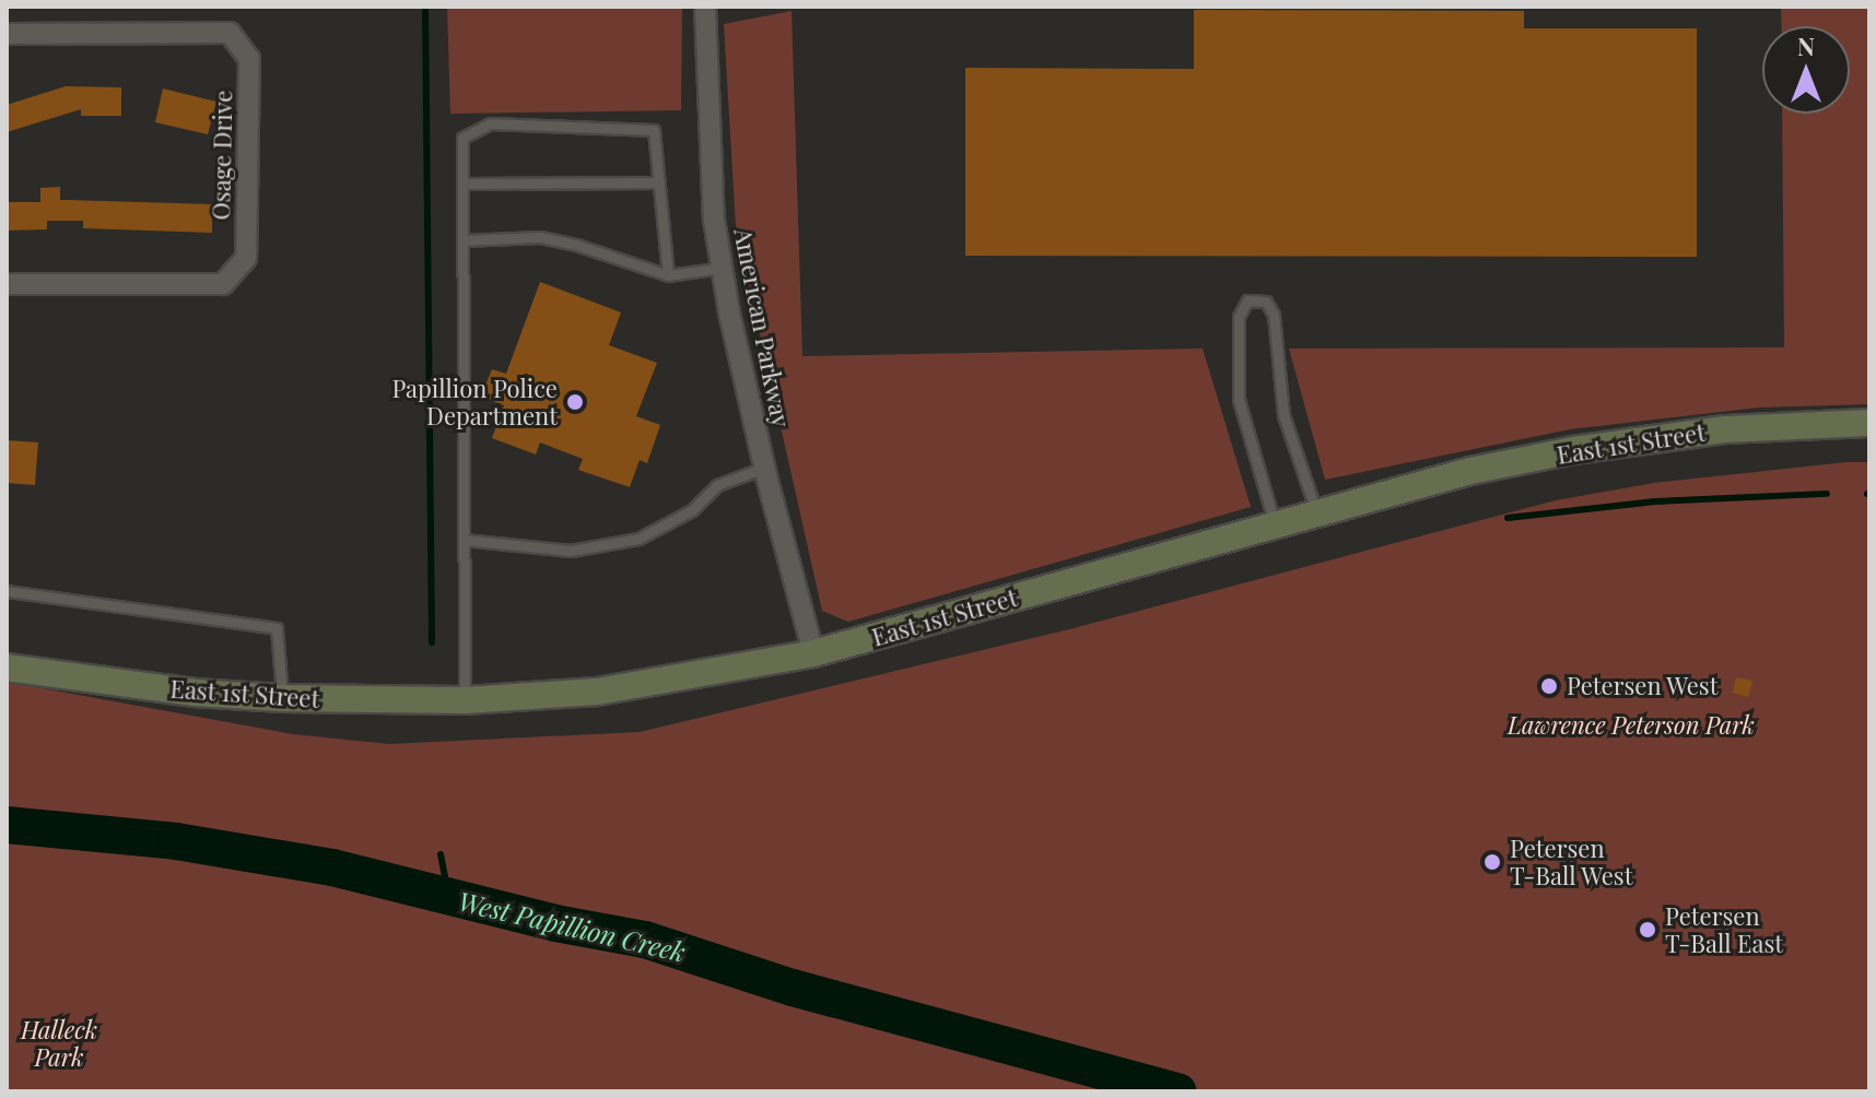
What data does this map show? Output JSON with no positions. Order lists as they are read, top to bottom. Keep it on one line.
{"streets":{"main road":["East 1st Street"],"street":["Osage Drive","American Parkway"]},"crossings":[["American Parkway","East 1st Street"]],"water":["West Papillion Creek"],"parks":["Lawrence Peterson Park","Halleck Park"],"places":["Papillion Police Department","Petersen West","Petersen T-Ball West","Petersen T-Ball East"],"north":"top"}
